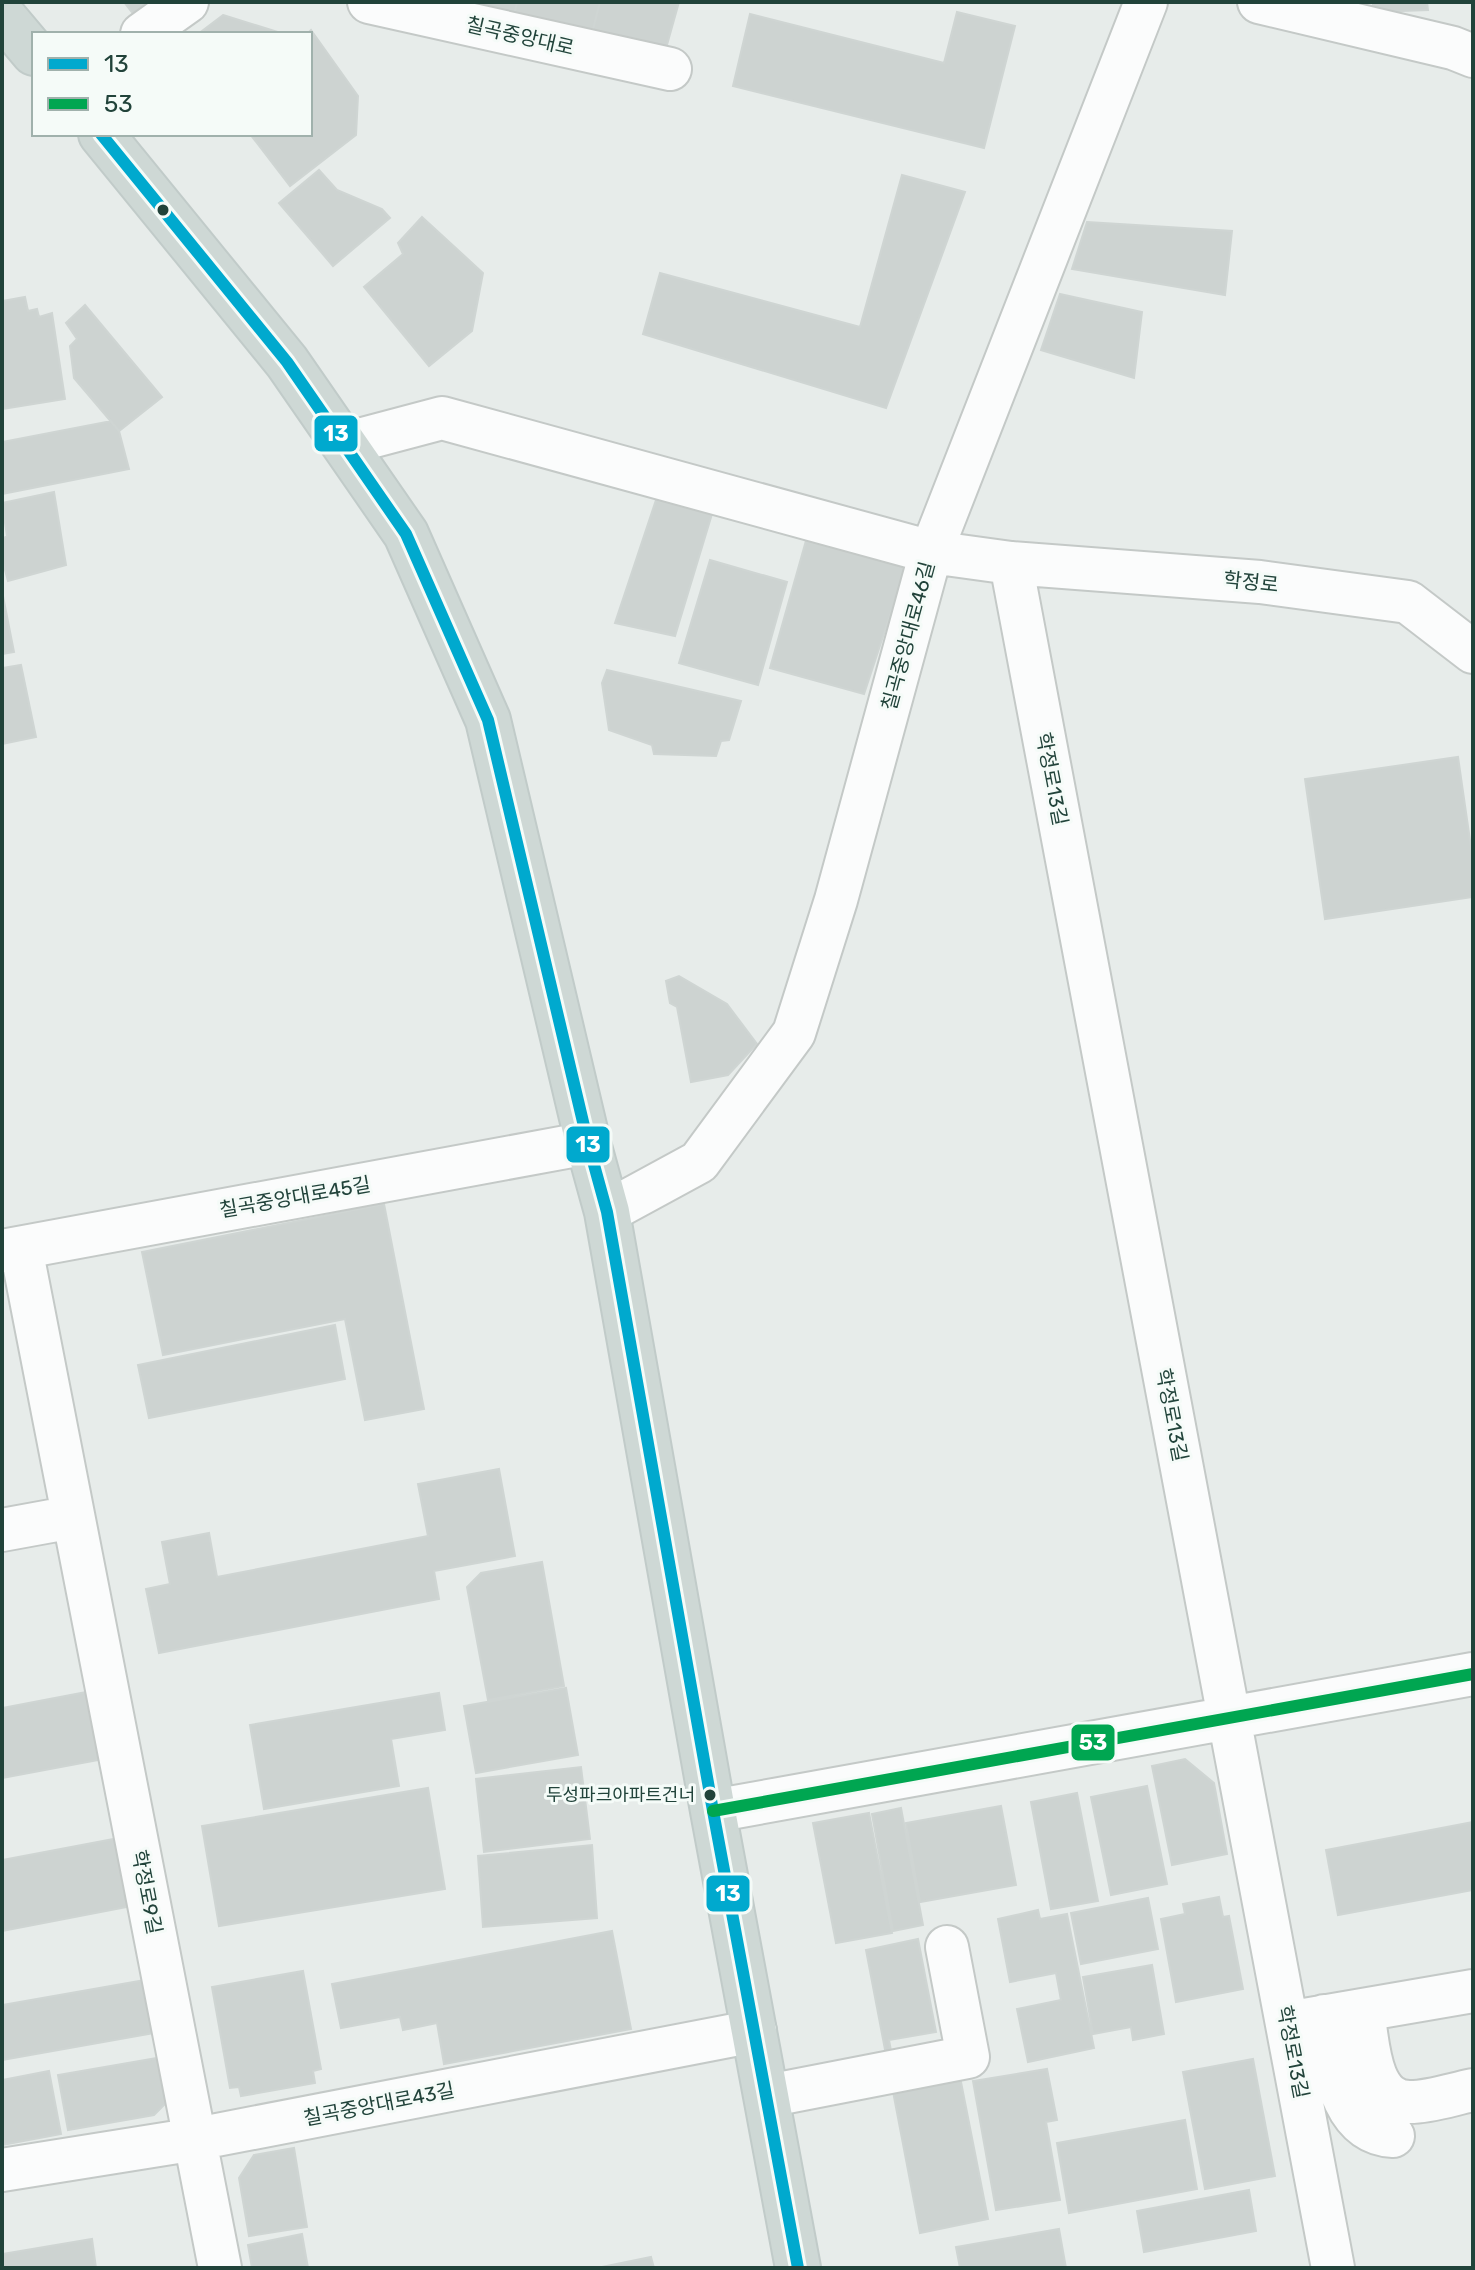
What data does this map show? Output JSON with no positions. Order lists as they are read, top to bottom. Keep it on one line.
{"streets":{"street":["칠곡중앙대로","학정로","칠곡중앙대로46길","학정로13길","칠곡중앙대로45길","학정로9길","칠곡중앙대로43길"]},"crossings":[["학정로","칠곡중앙대로46길"],["학정로","학정로13길"],["칠곡중앙대로45길","학정로9길"],["학정로9길","칠곡중앙대로43길"]],"places":["두성파크아파트건너"],"lines":["transit line 13","transit line 53"],"legend":["13","53"]}
